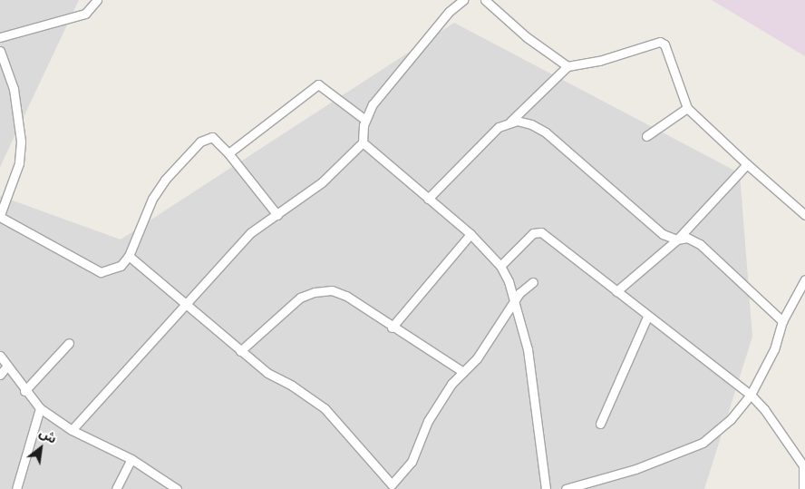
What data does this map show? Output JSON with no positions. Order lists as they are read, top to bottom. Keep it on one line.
{"north":"top right"}
